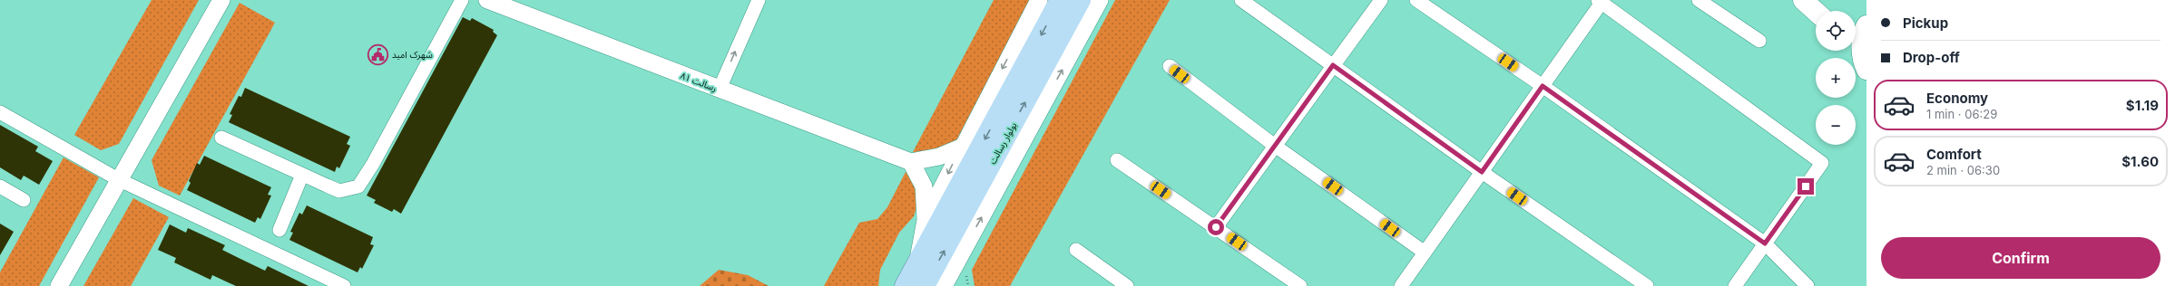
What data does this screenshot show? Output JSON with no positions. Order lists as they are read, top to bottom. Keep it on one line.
{"streets":{"main road":["بولوار رسالت"],"street":["رسالت ۸۱"]},"places":{"public building":["شهرک امید"]},"page":{"banner":["Pickup","Drop-off"],"map_buttons":["+","−"],"list":[{"name":"Economy","note":"1 min · 06:29","value":"$1.19"},{"name":"Comfort","note":"2 min · 06:30","value":"$1.60"}],"buttons":"Confirm"}}
